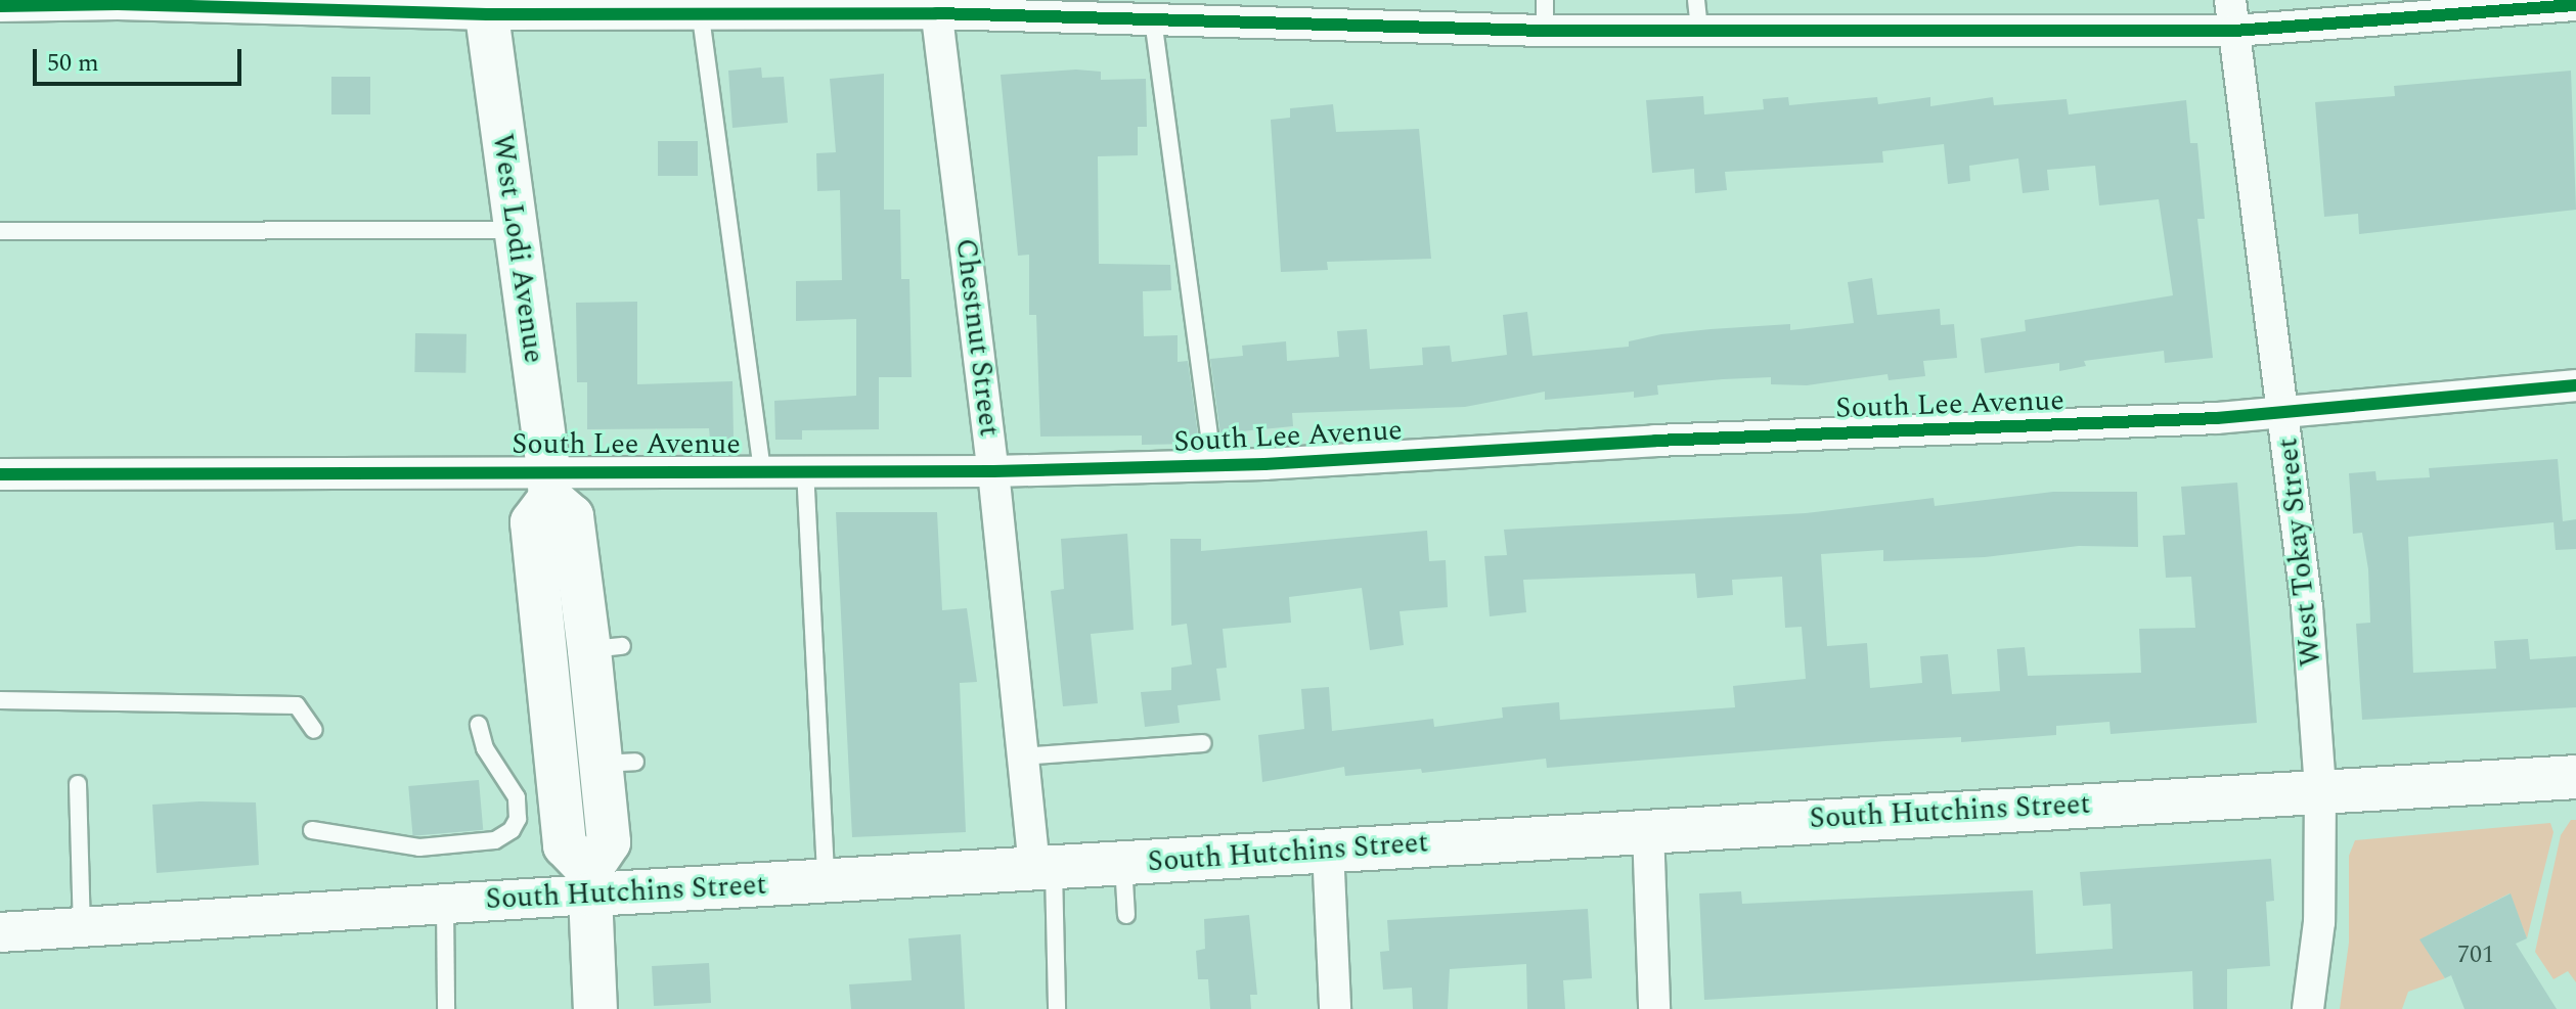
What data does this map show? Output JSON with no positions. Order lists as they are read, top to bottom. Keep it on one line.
{"streets":{"main road":["West Lodi Avenue","South Hutchins Street"],"street":["Chestnut Street","South Lee Avenue","West Tokay Street"]},"crossings":[["West Lodi Avenue","South Lee Avenue"],["West Lodi Avenue","South Hutchins Street"],["Chestnut Street","South Lee Avenue"],["Chestnut Street","South Hutchins Street"],["South Lee Avenue","West Tokay Street"],["West Tokay Street","South Hutchins Street"]],"house_numbers":["701"],"scale_bar":"50 m"}
